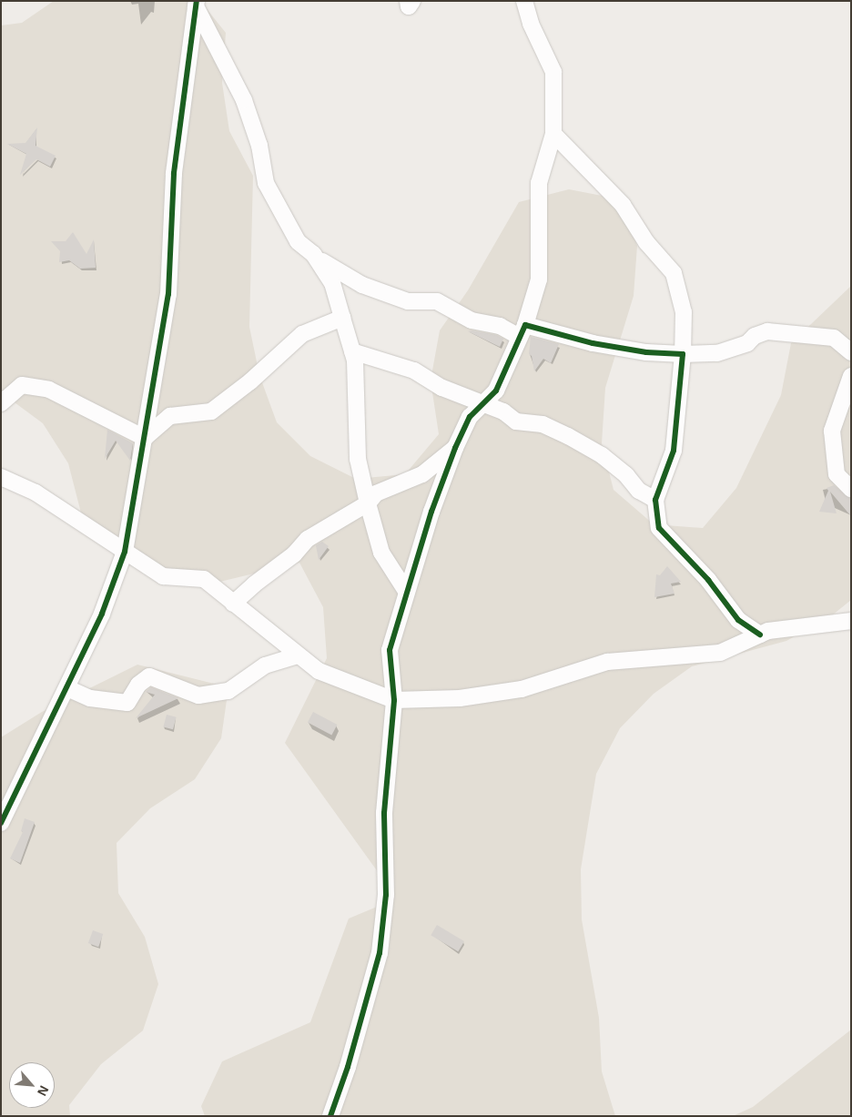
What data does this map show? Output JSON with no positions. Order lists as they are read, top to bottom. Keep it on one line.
{"north":"bottom right"}
